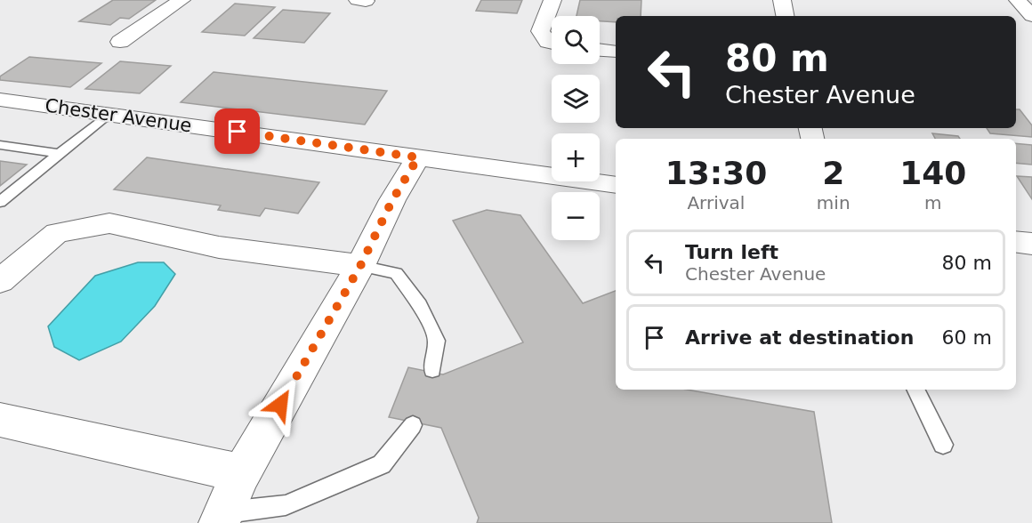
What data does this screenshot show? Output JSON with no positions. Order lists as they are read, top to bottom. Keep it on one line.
{"streets":{"street":["Chester Avenue"]},"page":{"map_buttons":["+","−"],"turn":["80 m","Chester Avenue"],"eta":["13:30","Arrival","2","min","140","m"],"list":[{"name":"Turn left","note":"Chester Avenue","value":"80 m"},{"name":"Arrive at destination","value":"60 m"}]}}
